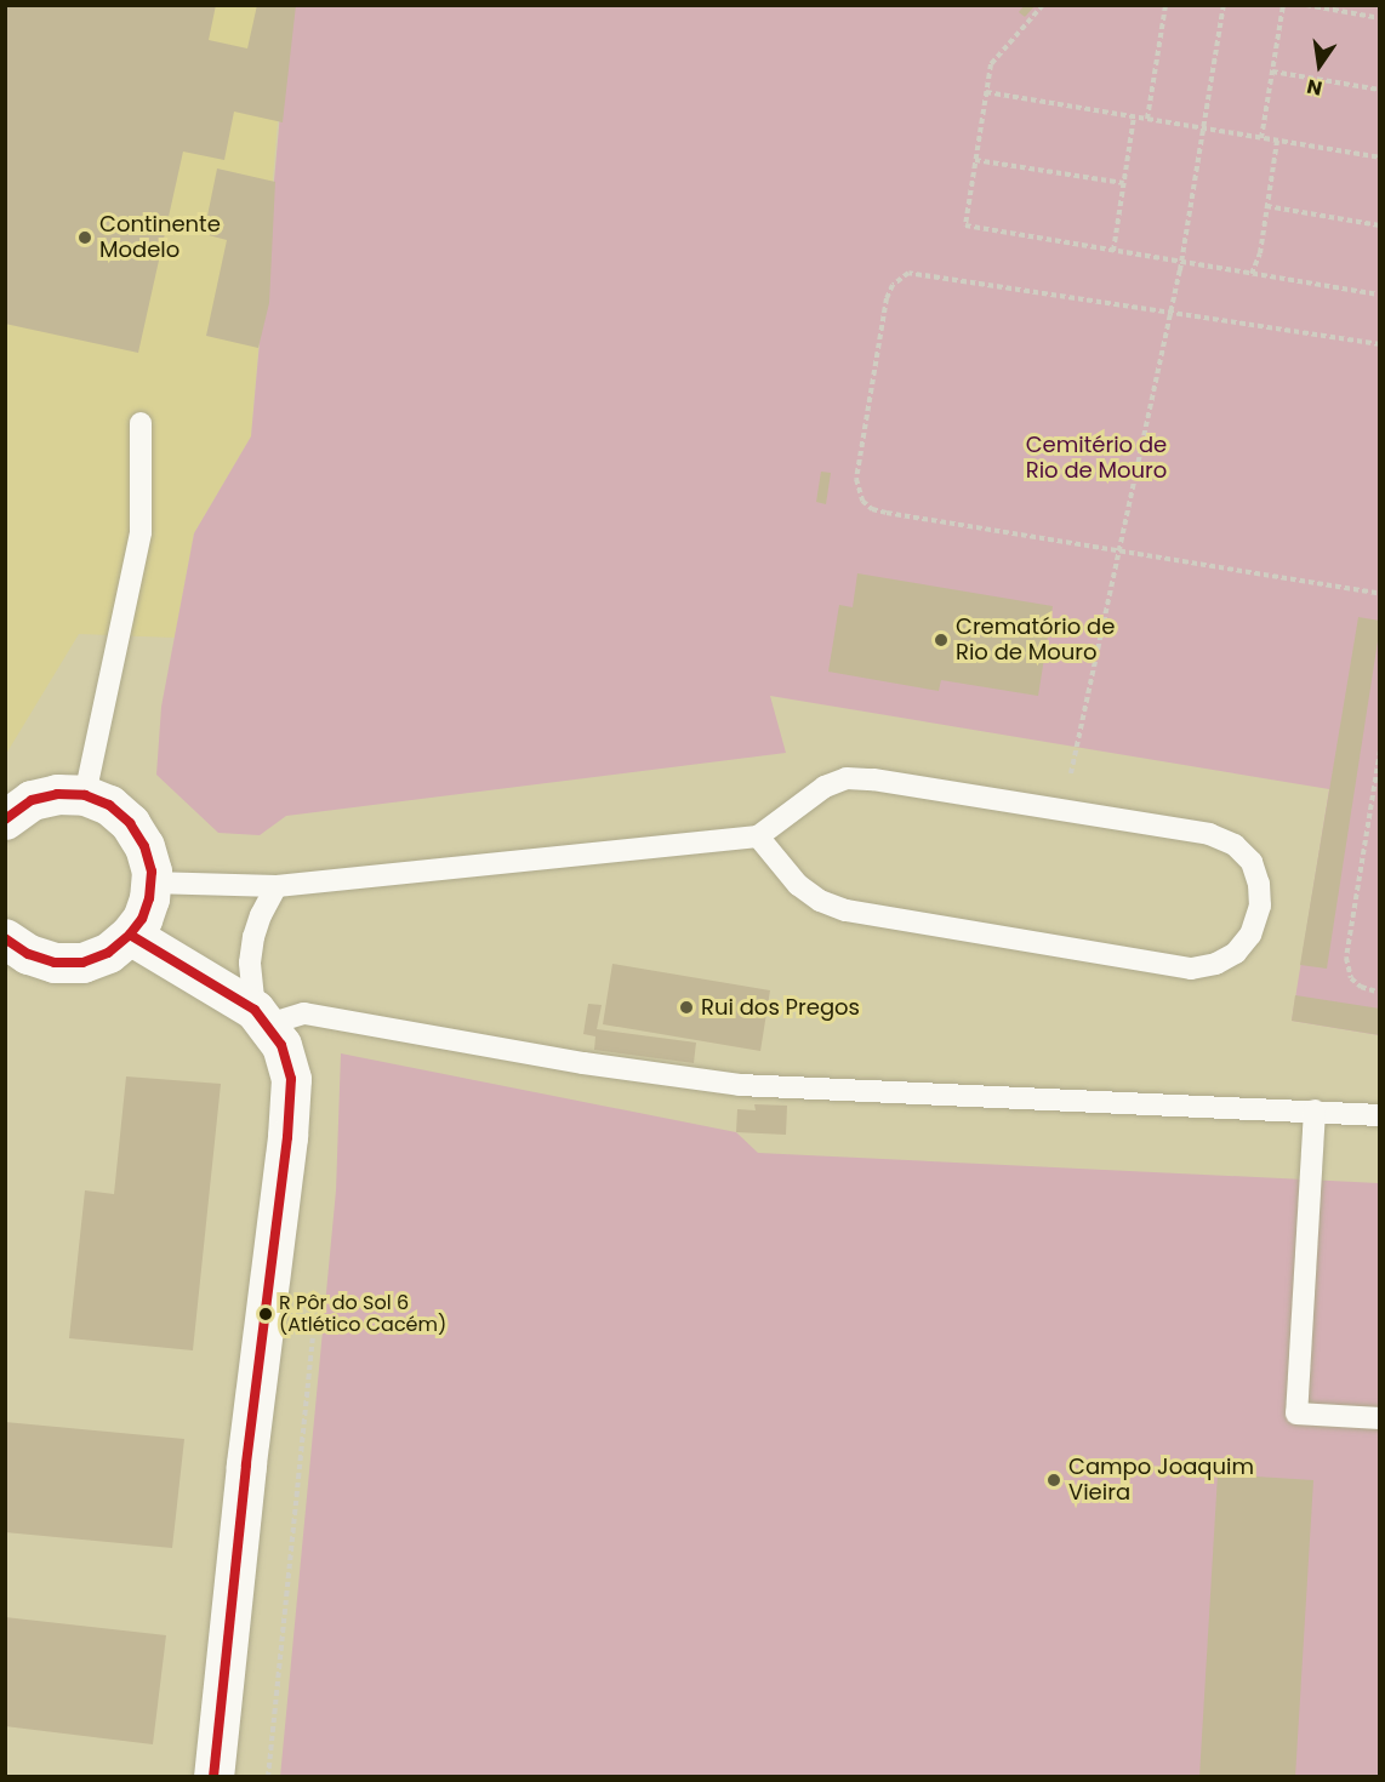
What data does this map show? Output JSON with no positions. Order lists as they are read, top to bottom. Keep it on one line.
{"parks":["Cemitério de Rio de Mouro"],"places":["Continente Modelo","Crematório de Rio de Mouro","Rui dos Pregos","R Pôr do Sol 6 (Atlético Cacém)","Campo Joaquim Vieira"],"north":"bottom"}
